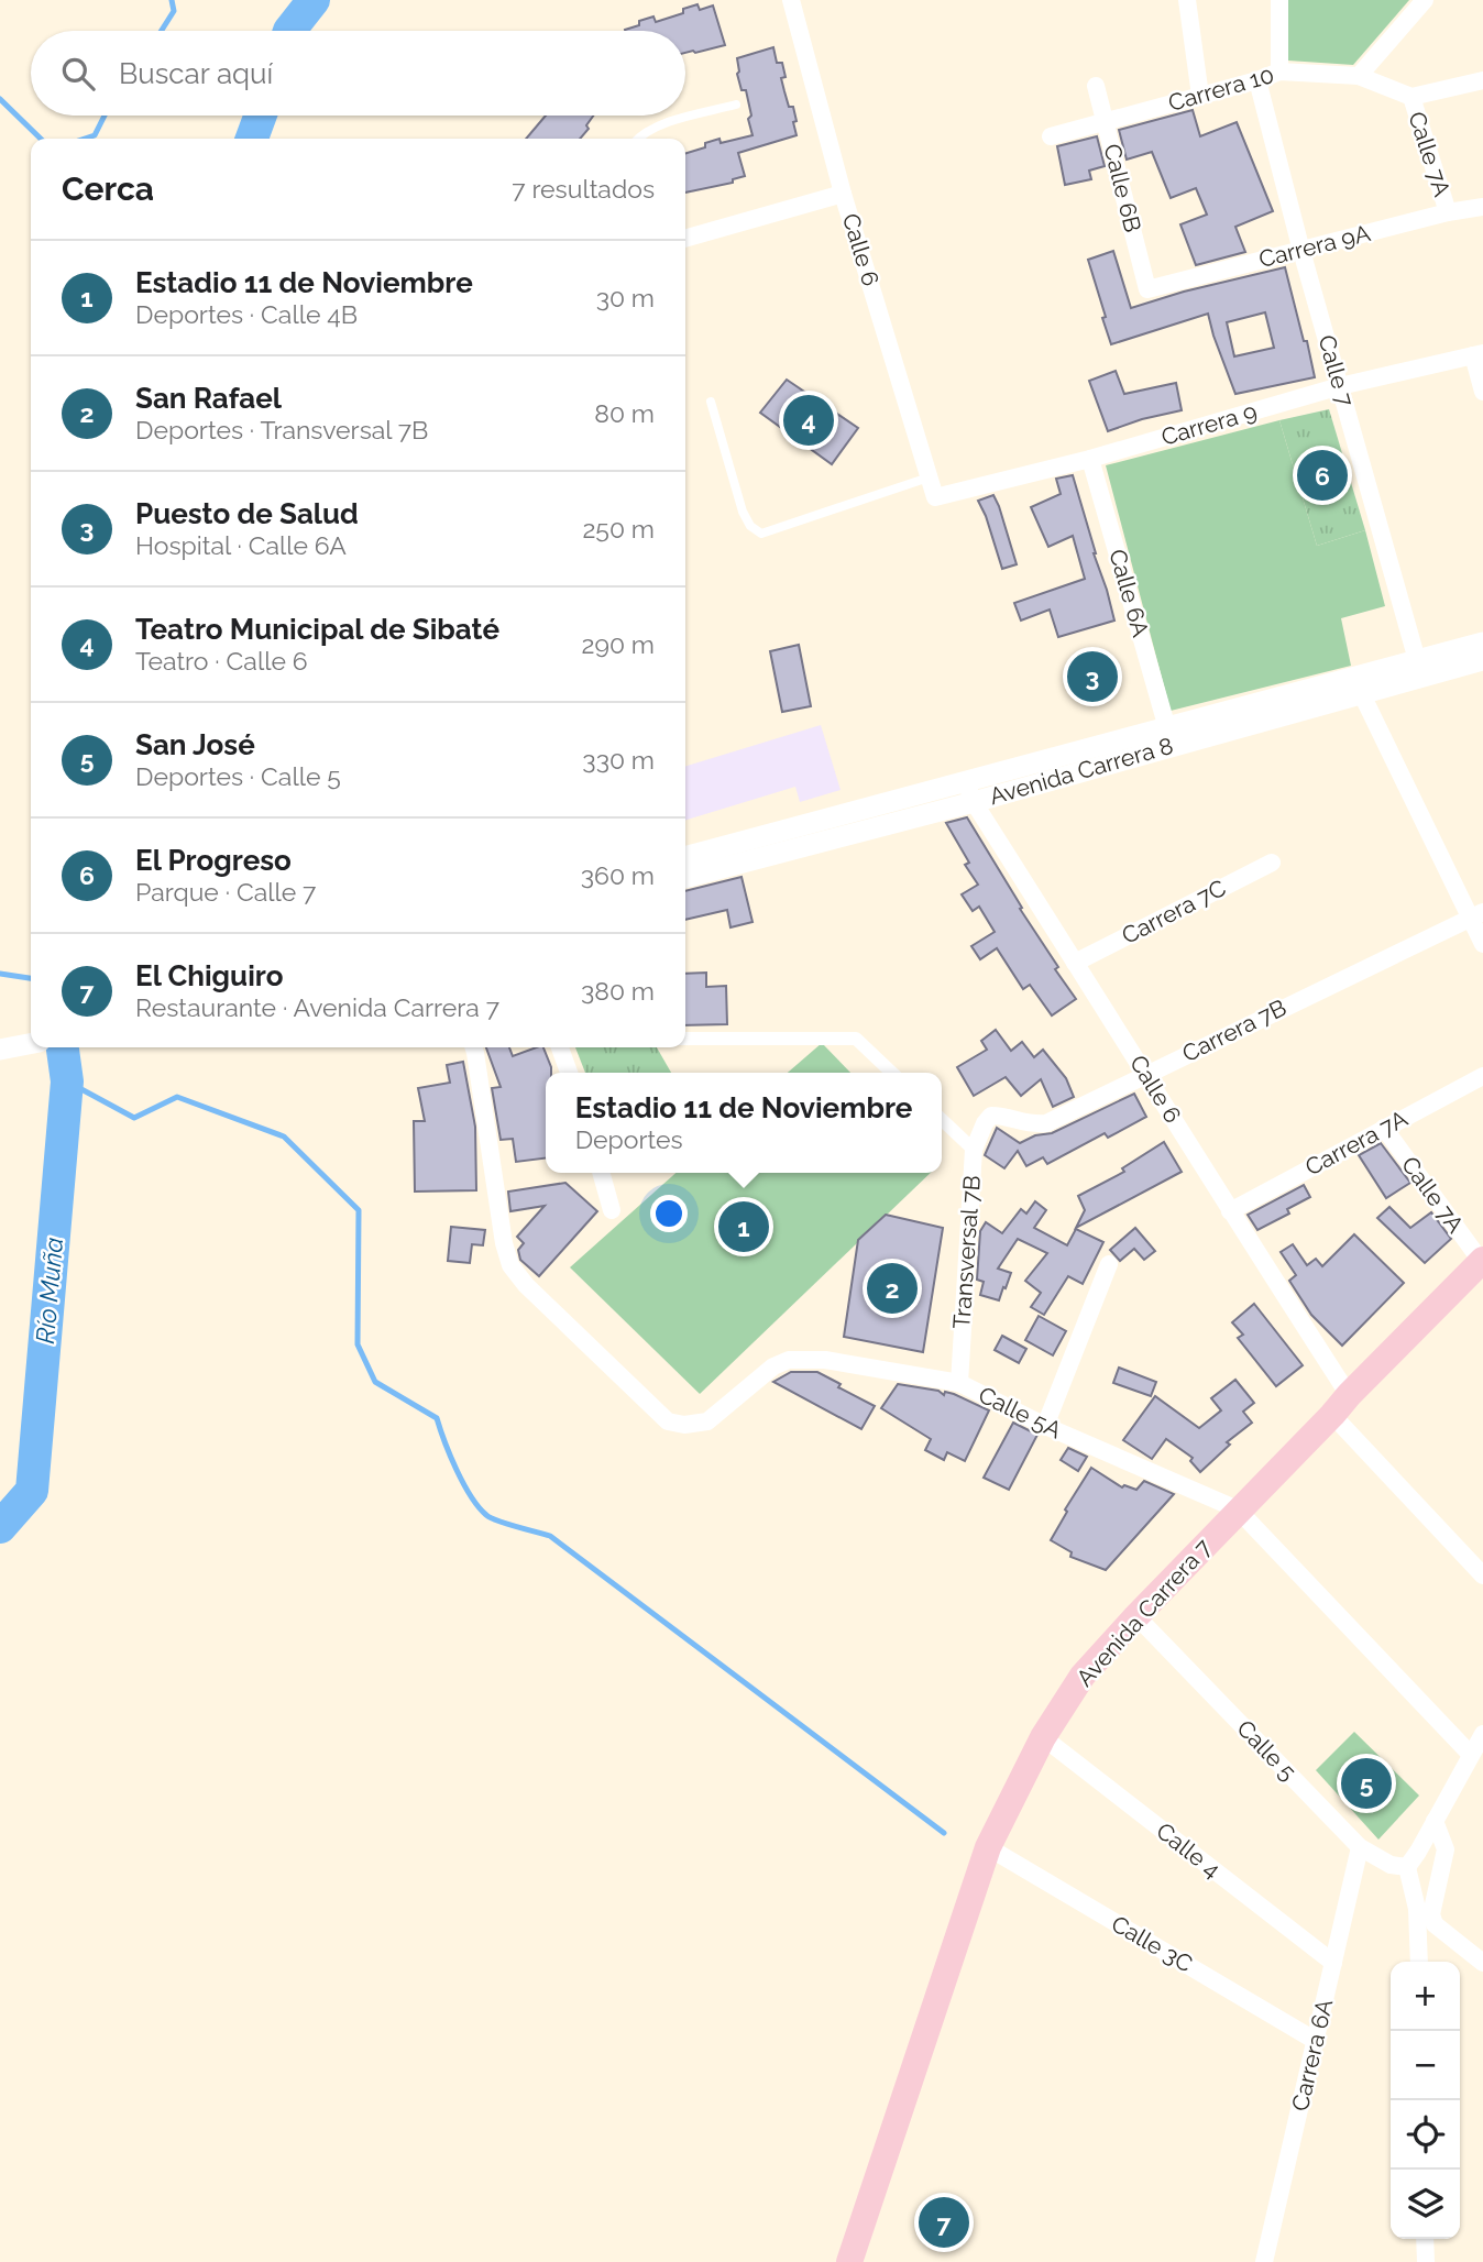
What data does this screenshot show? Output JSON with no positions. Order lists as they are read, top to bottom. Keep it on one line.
{"streets":{"main road":["Avenida Carrera 7"],"street":["Carrera 10","Calle 7A","Calle 6B","Carrera 9A","Calle 6","Calle 7","Carrera 9","Calle 6A","Avenida Carrera 8","Carrera 7C","Carrera 7B","Carrera 7A","Transversal 7B","Calle 5A","Calle 5","Calle 4","Calle 3C","Carrera 6A"]},"crossings":[["Carrera 10","Calle 7A"],["Carrera 10","Calle 6B"],["Carrera 10","Calle 7"],["Calle 7A","Carrera 9A"],["Calle 7A","Carrera 7A"],["Calle 7A","Avenida Carrera 7"],["Calle 6B","Carrera 9A"],["Carrera 9A","Calle 7"],["Calle 6","Carrera 9"],["Calle 6","Avenida Carrera 8"],["Calle 6","Carrera 7C"],["Calle 6","Carrera 7B"],["Calle 6","Carrera 7A"],["Calle 6","Avenida Carrera 7"],["Calle 7","Carrera 9"],["Calle 7","Avenida Carrera 8"],["Carrera 9","Calle 6A"],["Calle 6A","Avenida Carrera 8"],["Carrera 7B","Transversal 7B"],["Transversal 7B","Calle 5A"],["Calle 5A","Avenida Carrera 7"],["Avenida Carrera 7","Calle 5"],["Avenida Carrera 7","Calle 4"],["Avenida Carrera 7","Calle 3C"],["Calle 5","Carrera 6A"],["Calle 4","Carrera 6A"],["Calle 3C","Carrera 6A"]],"water":["Río Muña"],"page":{"search":"Buscar aquí","heading":["Cerca","7 resultados"],"list":[{"mark":"1","name":"Estadio 11 de Noviembre","note":"Deportes · Calle 4B","value":"30 m"},{"mark":"2","name":"San Rafael","note":"Deportes · Transversal 7B","value":"80 m"},{"mark":"3","name":"Puesto de Salud","note":"Hospital · Calle 6A","value":"250 m"},{"mark":"4","name":"Teatro Municipal de Sibaté","note":"Teatro · Calle 6","value":"290 m"},{"mark":"5","name":"San José","note":"Deportes · Calle 5","value":"330 m"},{"mark":"6","name":"El Progreso","note":"Parque · Calle 7","value":"360 m"},{"mark":"7","name":"El Chiguiro","note":"Restaurante · Avenida Carrera 7","value":"380 m"}],"pins":["4","6","3","1","2","5","7"],"popup":["Estadio 11 de Noviembre","Deportes"],"map_buttons":["+","−"]}}
